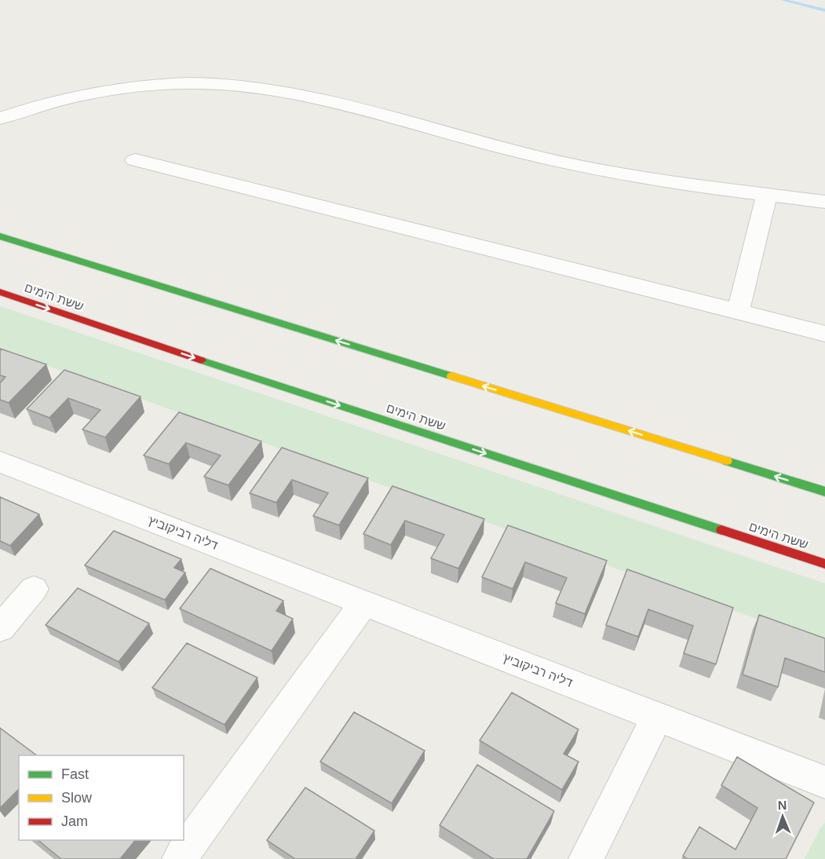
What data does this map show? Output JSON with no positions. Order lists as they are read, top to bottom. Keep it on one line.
{"streets":{"main road":["ששת הימים"],"street":["'דליה רביקוביץ"]},"legend":["Fast","Slow","Jam"],"north":"top"}
